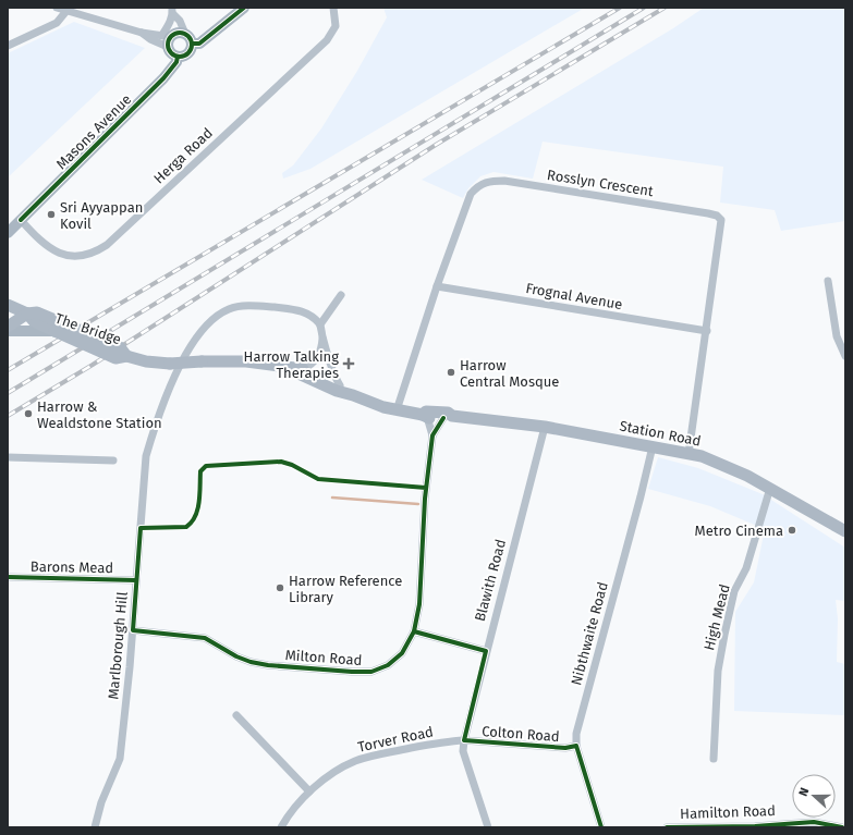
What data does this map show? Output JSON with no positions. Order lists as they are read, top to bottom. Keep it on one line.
{"streets":{"main road":["The Bridge","Station Road"],"street":["Masons Avenue","Herga Road","Rosslyn Crescent","Frognal Avenue","Barons Mead","Blawith Road","High Mead","Nibthwaite Road","Marlborough Hill","Milton Road","Colton Road","Torver Road","Hamilton Road"]},"crossings":[["Masons Avenue","Herga Road"],["Rosslyn Crescent","Frognal Avenue"],["Rosslyn Crescent","Station Road"],["Station Road","Blawith Road"],["Station Road","High Mead"],["Station Road","Nibthwaite Road"],["Station Road","Milton Road"],["Barons Mead","Marlborough Hill"],["Blawith Road","Colton Road"],["Blawith Road","Torver Road"],["Nibthwaite Road","Colton Road"],["Marlborough Hill","Milton Road"],["Colton Road","Torver Road"]],"places":{"other":["Sri Ayyappan Kovil","Harrow Central Mosque","Harrow & Wealdstone Station","Metro Cinema","Harrow Reference Library"],"health":["Harrow Talking Therapies"]},"north":"left"}
